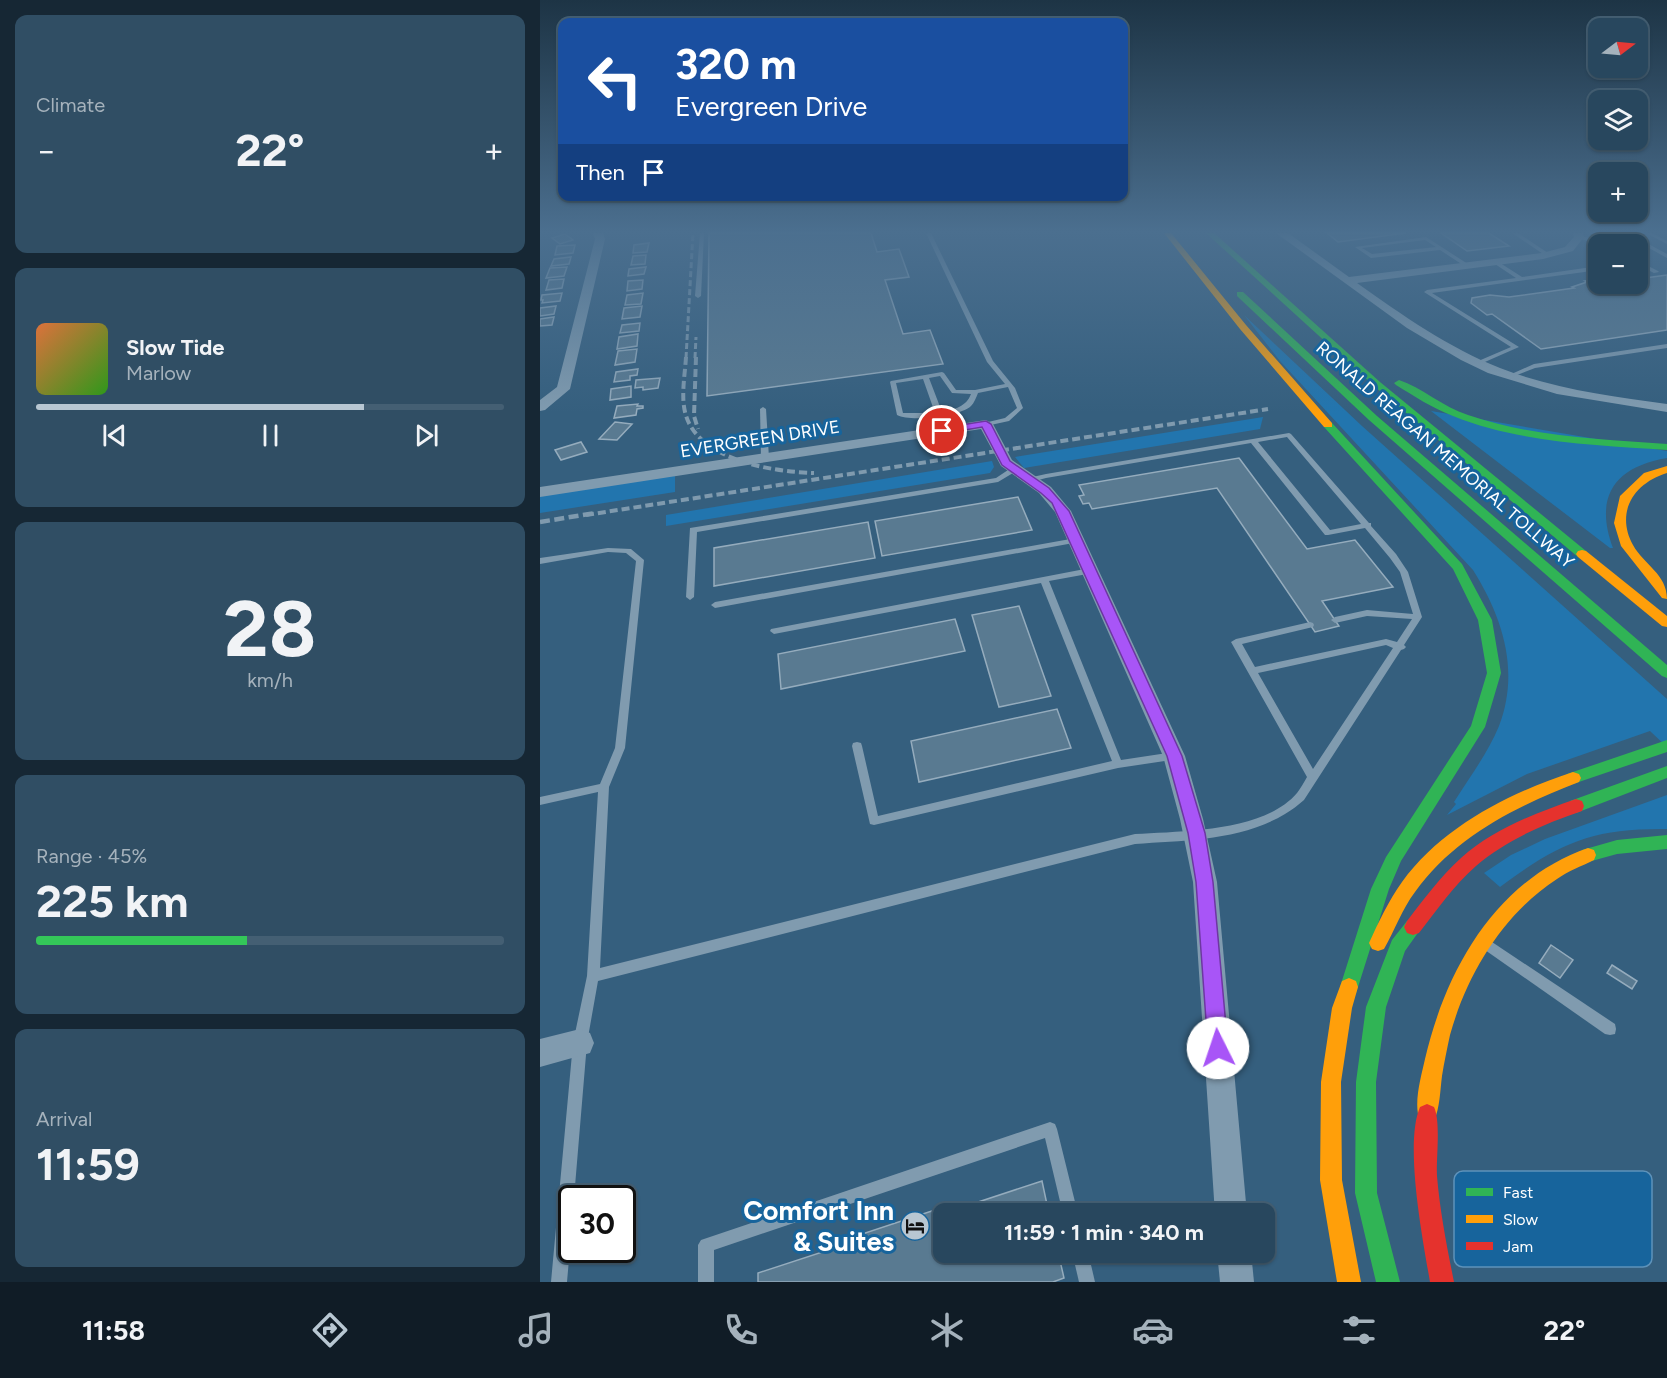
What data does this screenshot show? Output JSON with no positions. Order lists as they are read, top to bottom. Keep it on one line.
{"streets":{"highway":["RONALD REAGAN MEMORIAL TOLLWAY"],"street":["EVERGREEN DRIVE"]},"places":{"hotel":["Comfort Inn & Suites"]},"legend":["Fast","Slow","Jam"],"north":"right","page":{"tile":["Climate",["28","km/h"],["Range · 45%","225 km"],["Arrival","11:59"]],"map_buttons":["+","−"],"turn":["320 m","Evergreen Drive"],"heat":["−","22°","+"],"then":"Then","song":["Slow Tide","Marlow"],"limit":"30","trip":"11:59 · 1 min · 340 m","tabs":["11:58","22°"]}}
